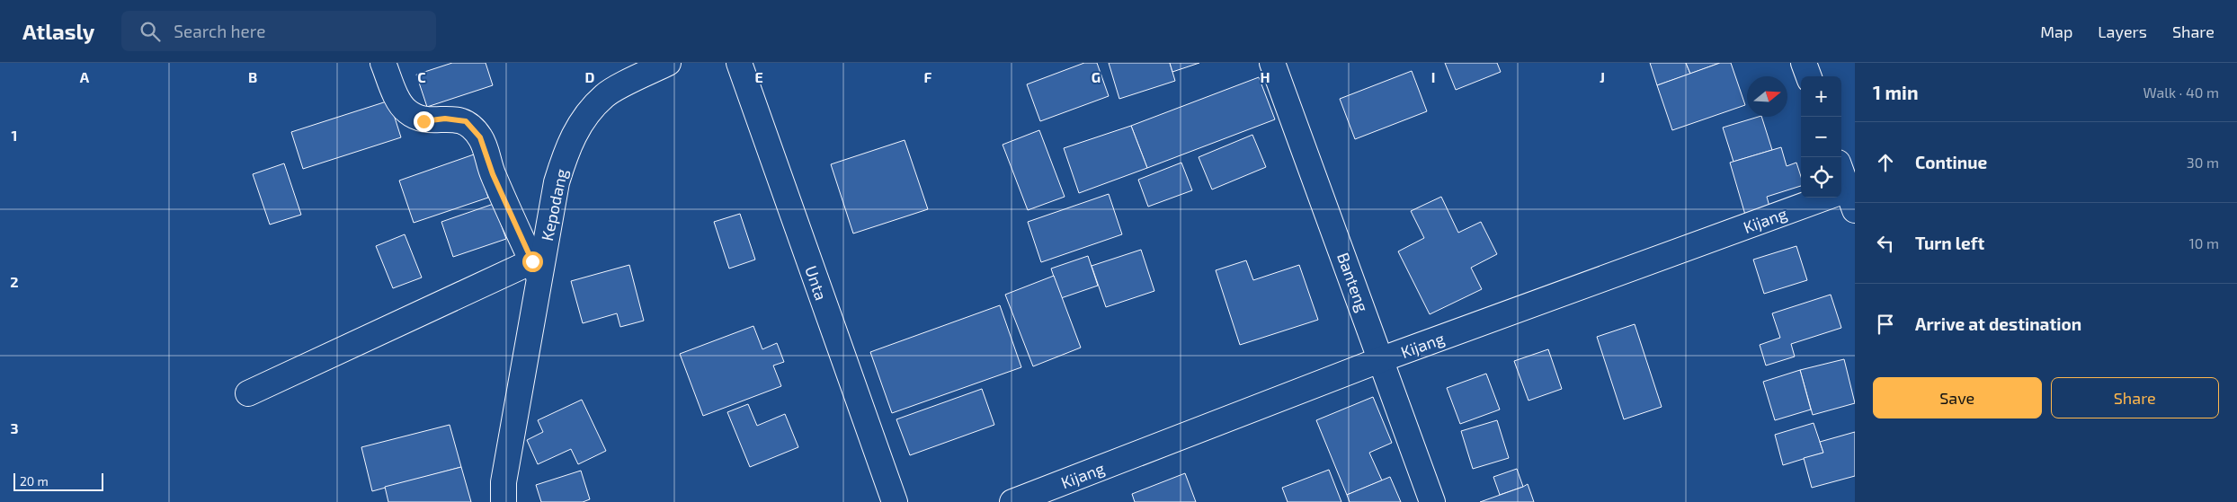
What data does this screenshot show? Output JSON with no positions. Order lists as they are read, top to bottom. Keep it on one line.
{"streets":{"street":["Kepodang","Kijang","Banteng","Unta"]},"crossings":[["Kijang","Banteng"]],"scale_bar":"20 m","north":"right","page":{"header":"Atlasly","search":"Search here","nav":["Map","Layers","Share"],"heading":["1 min","Walk · 40 m"],"map_buttons":["+","−"],"list":[["Continue","30 m"],["Turn left","10 m"],"Arrive at destination"],"buttons":["Save","Share"],"scale":"20 m"},"grid":{"columns":["A","B","C","D","E","F","G","H","I","J"],"rows":["1","2","3"]}}
